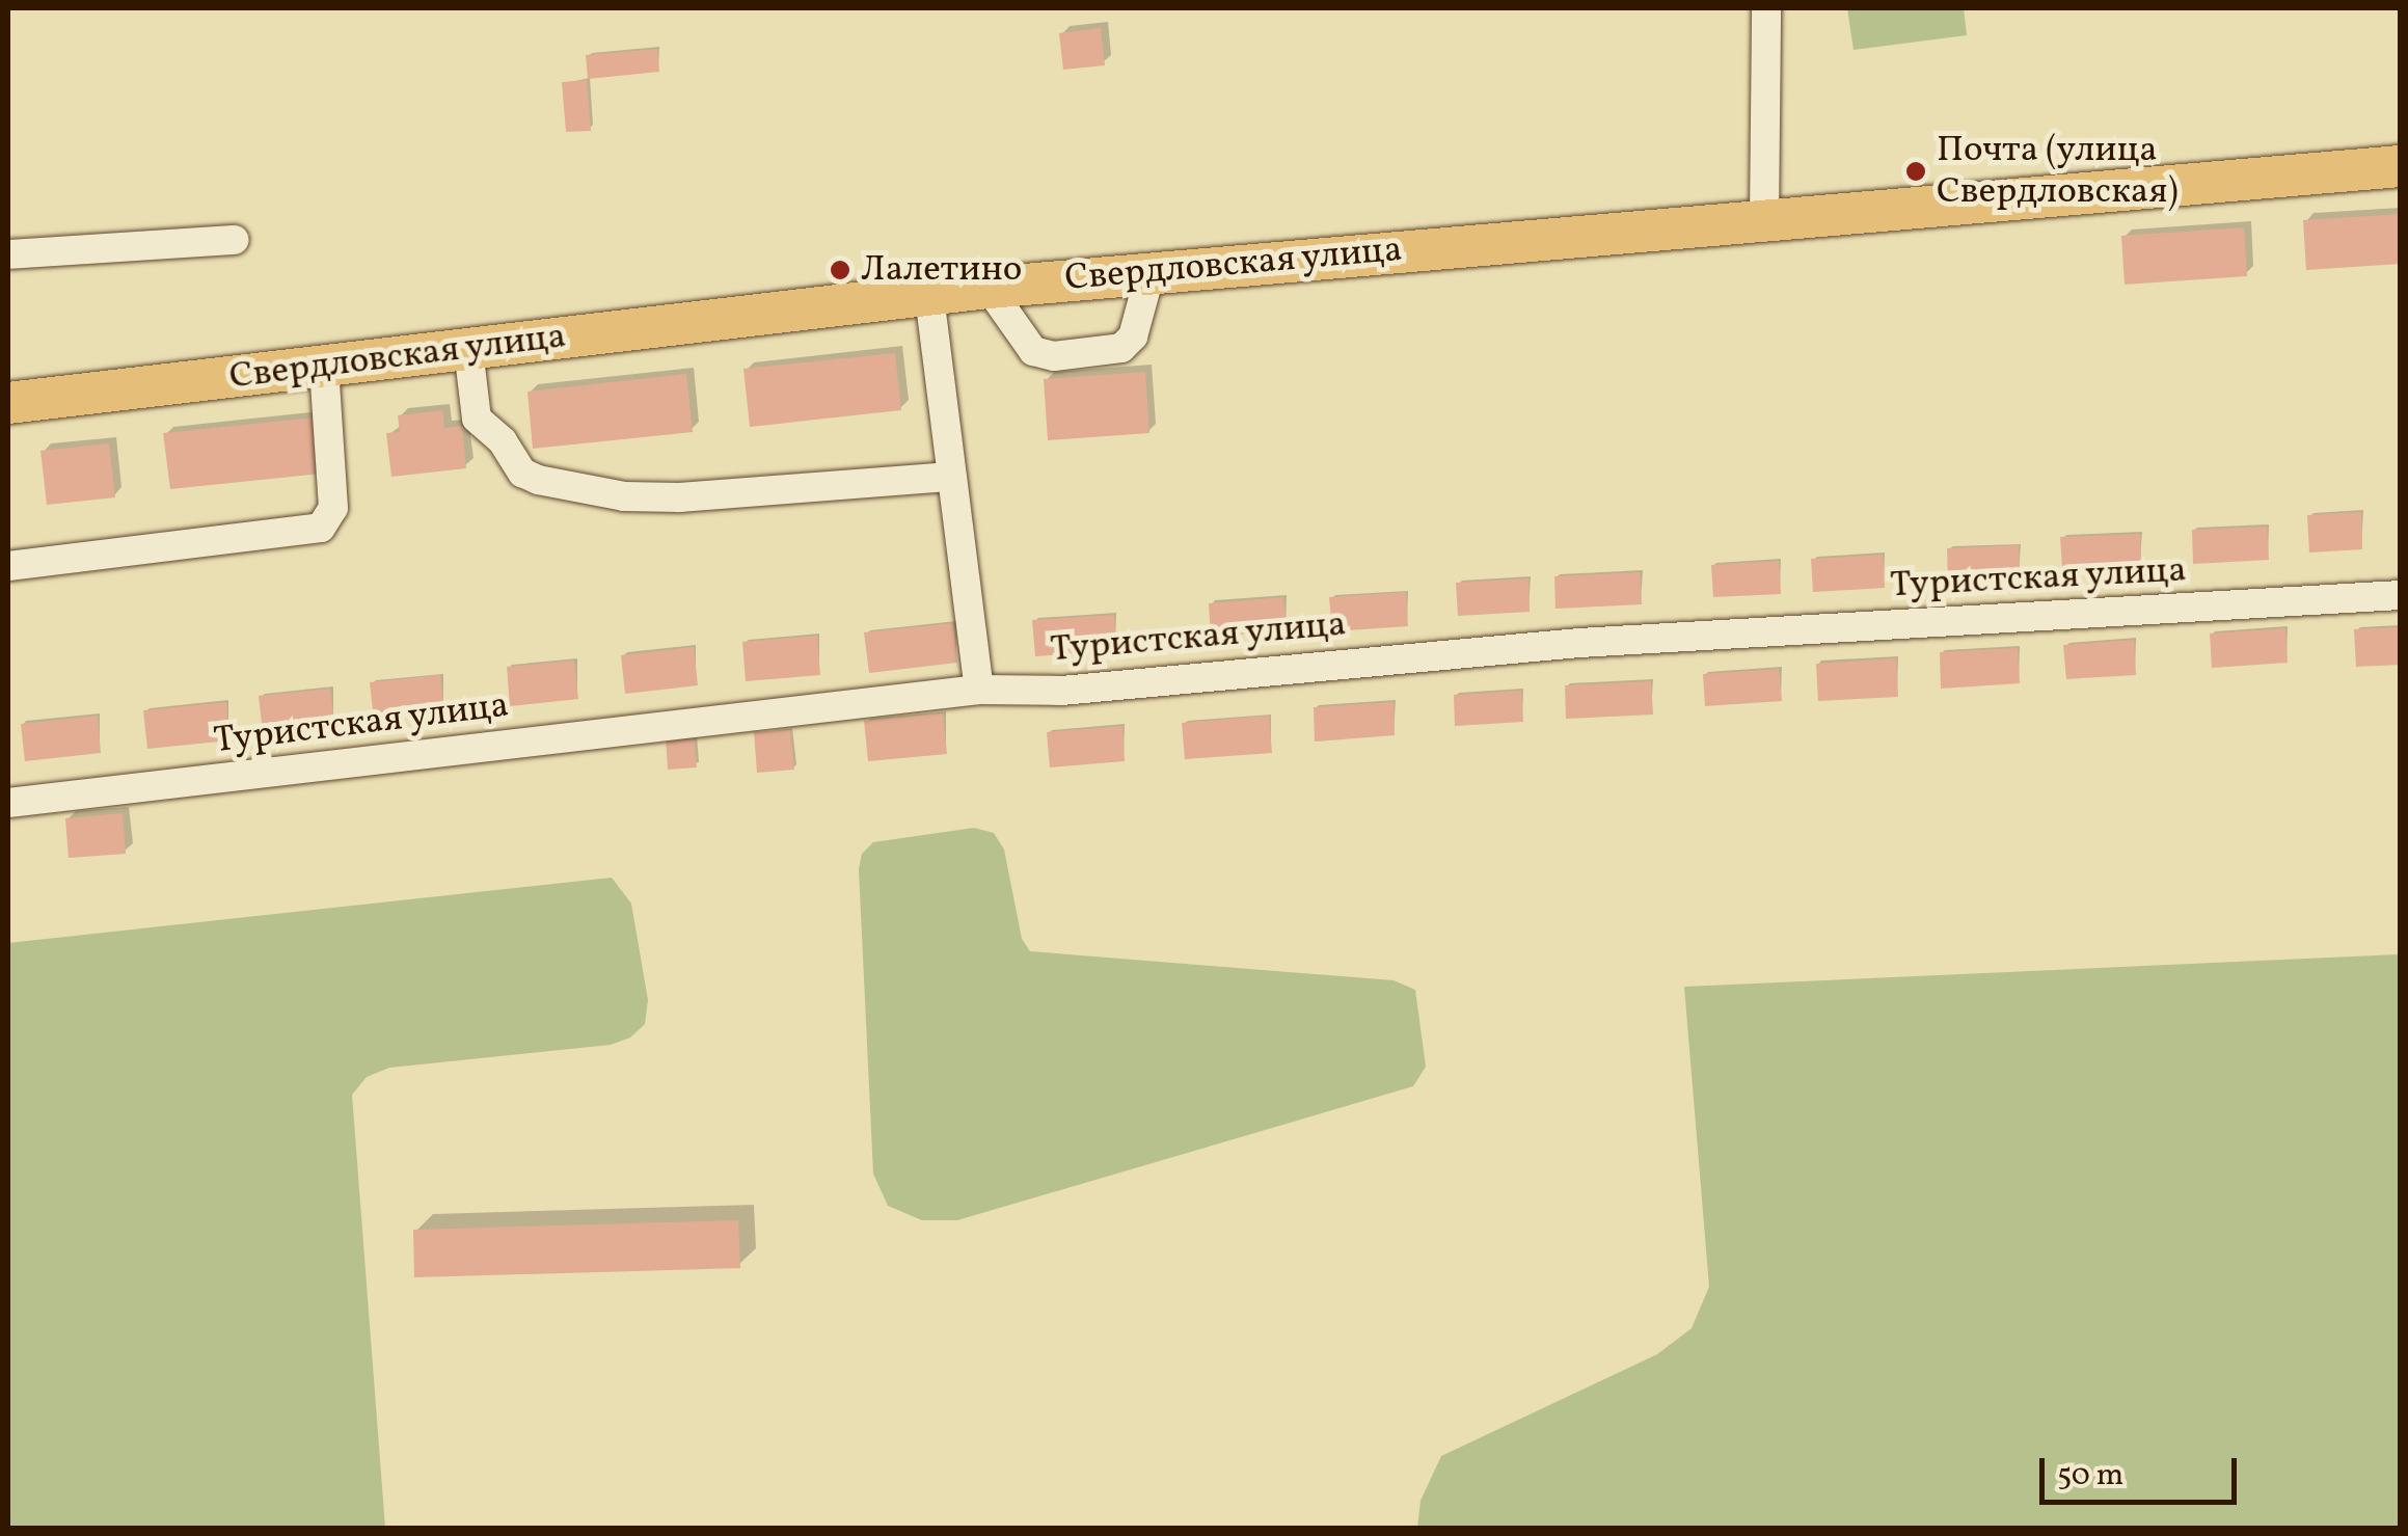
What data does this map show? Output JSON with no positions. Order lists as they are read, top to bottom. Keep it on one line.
{"streets":{"highway":["Свердловская улица"],"street":["Туристская улица"]},"places":["Почта (улица Свердловская)","Лалетино"],"scale_bar":"50 m"}
